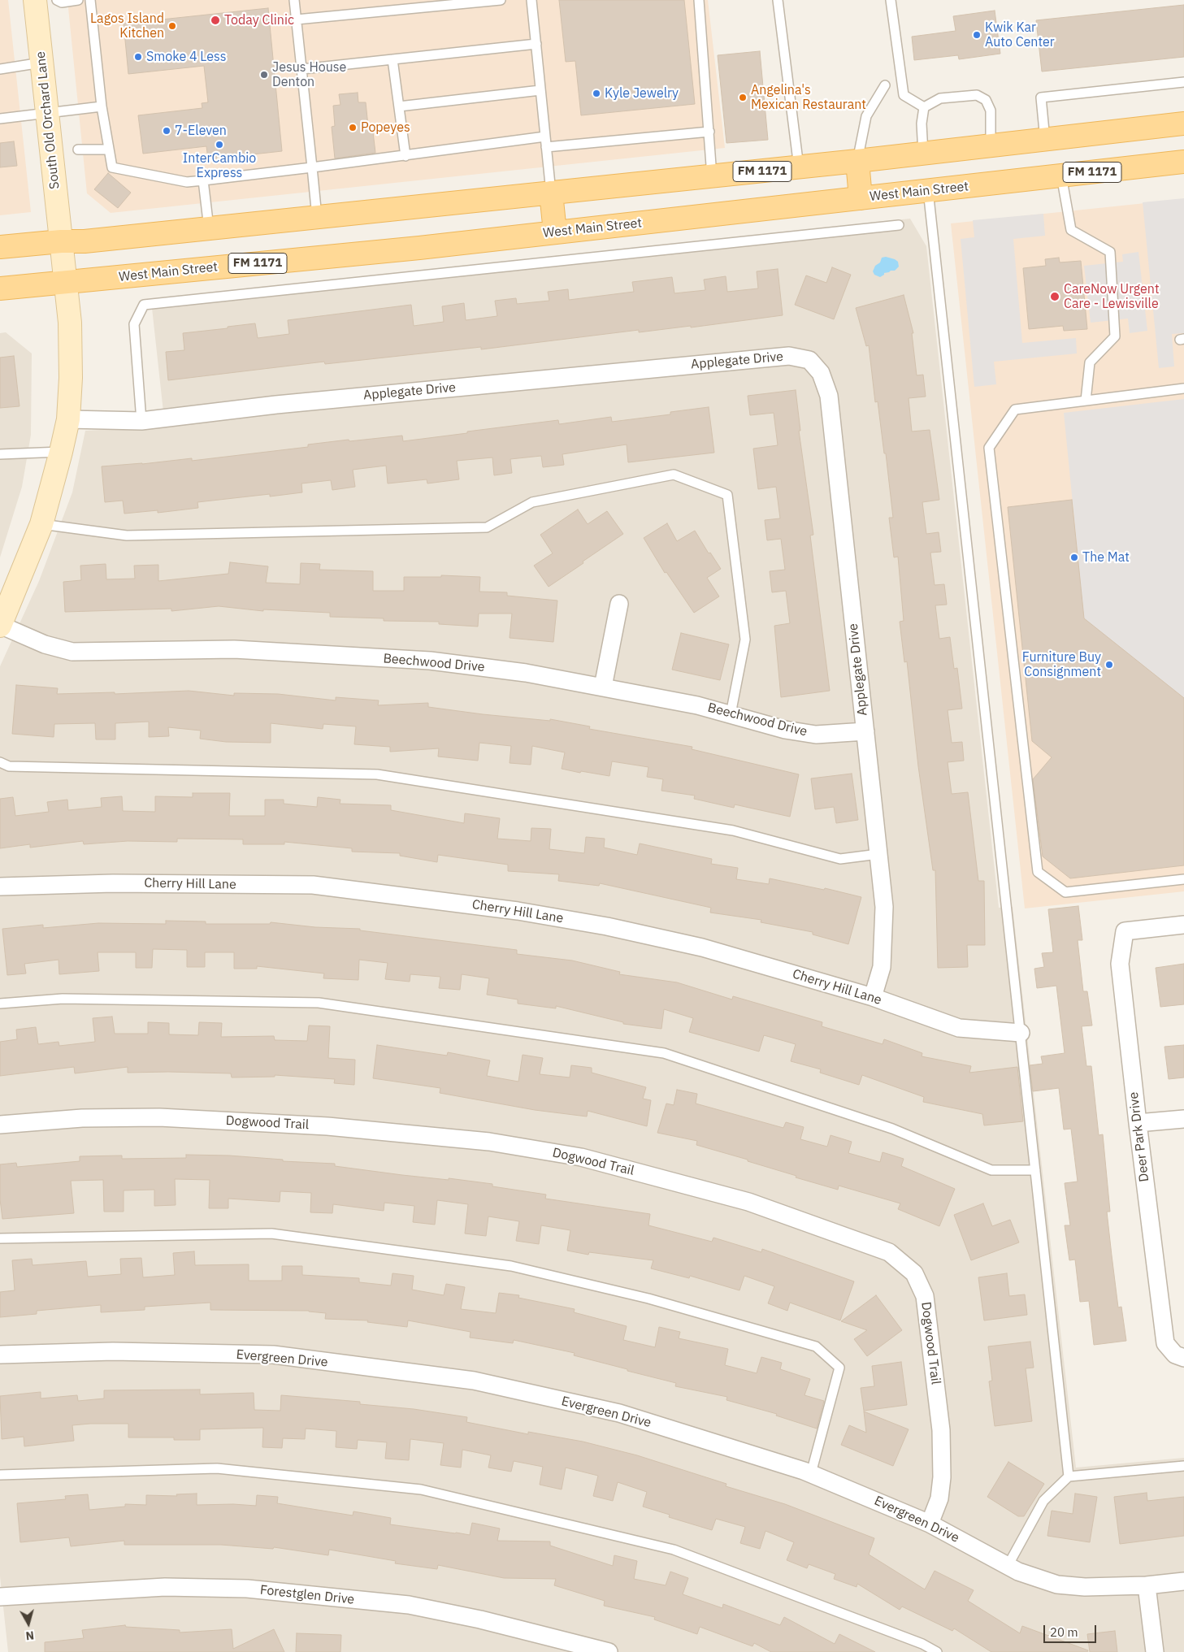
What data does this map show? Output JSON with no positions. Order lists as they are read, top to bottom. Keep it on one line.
{"streets":{"main road":["FM 1171","West Main Street"],"street":["South Old Orchard Lane","Applegate Drive","Beechwood Drive","Cherry Hill Lane","Dogwood Trail","Deer Park Drive","Evergreen Drive","Forestglen Drive"]},"crossings":[["South Old Orchard Lane","FM 1171"],["South Old Orchard Lane","West Main Street"],["South Old Orchard Lane","Applegate Drive"],["South Old Orchard Lane","Beechwood Drive"],["Applegate Drive","Beechwood Drive"],["Applegate Drive","Cherry Hill Lane"],["Dogwood Trail","Evergreen Drive"]],"places":["Today Clinic","Lagos Island Kitchen","Kwik Kar Auto Center","Smoke 4 Less","Jesus House Denton","Kyle Jewelry","Angelina's Mexican Restaurant","Popeyes","7-Eleven","InterCambio Express","CareNow Urgent Care - Lewisville","The Mat","Furniture Buy Consignment"],"scale_bar":"20 m","north":"bottom"}
